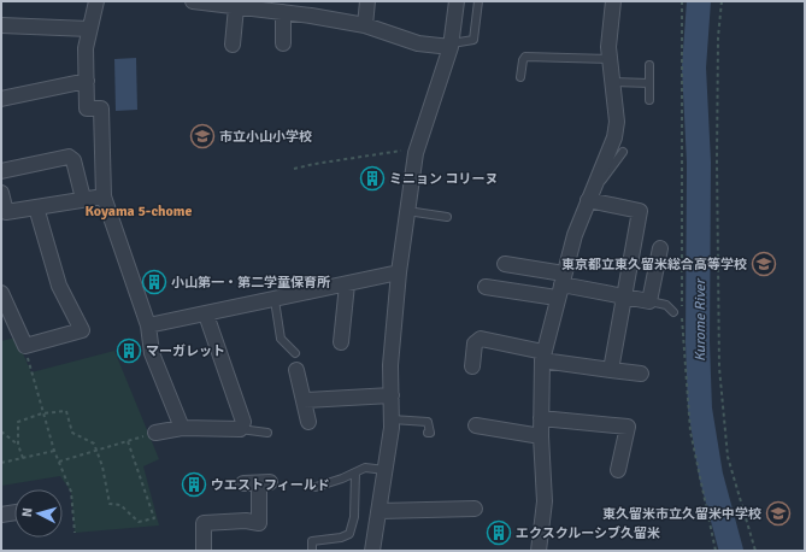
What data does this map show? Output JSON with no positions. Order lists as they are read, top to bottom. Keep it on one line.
{"districts":["Koyama 5-chome"],"water":["Kurome River"],"places":{"school or university":["市立小山小学校","東京都立東久留米総合高等学校","東久留米市立久留米中学校"],"building":["ミニョン コリーヌ","小山第一・第二学童保育所","マーガレット","ウエストフィールド","エクスクルーシブ久留米"]},"north":"left"}
